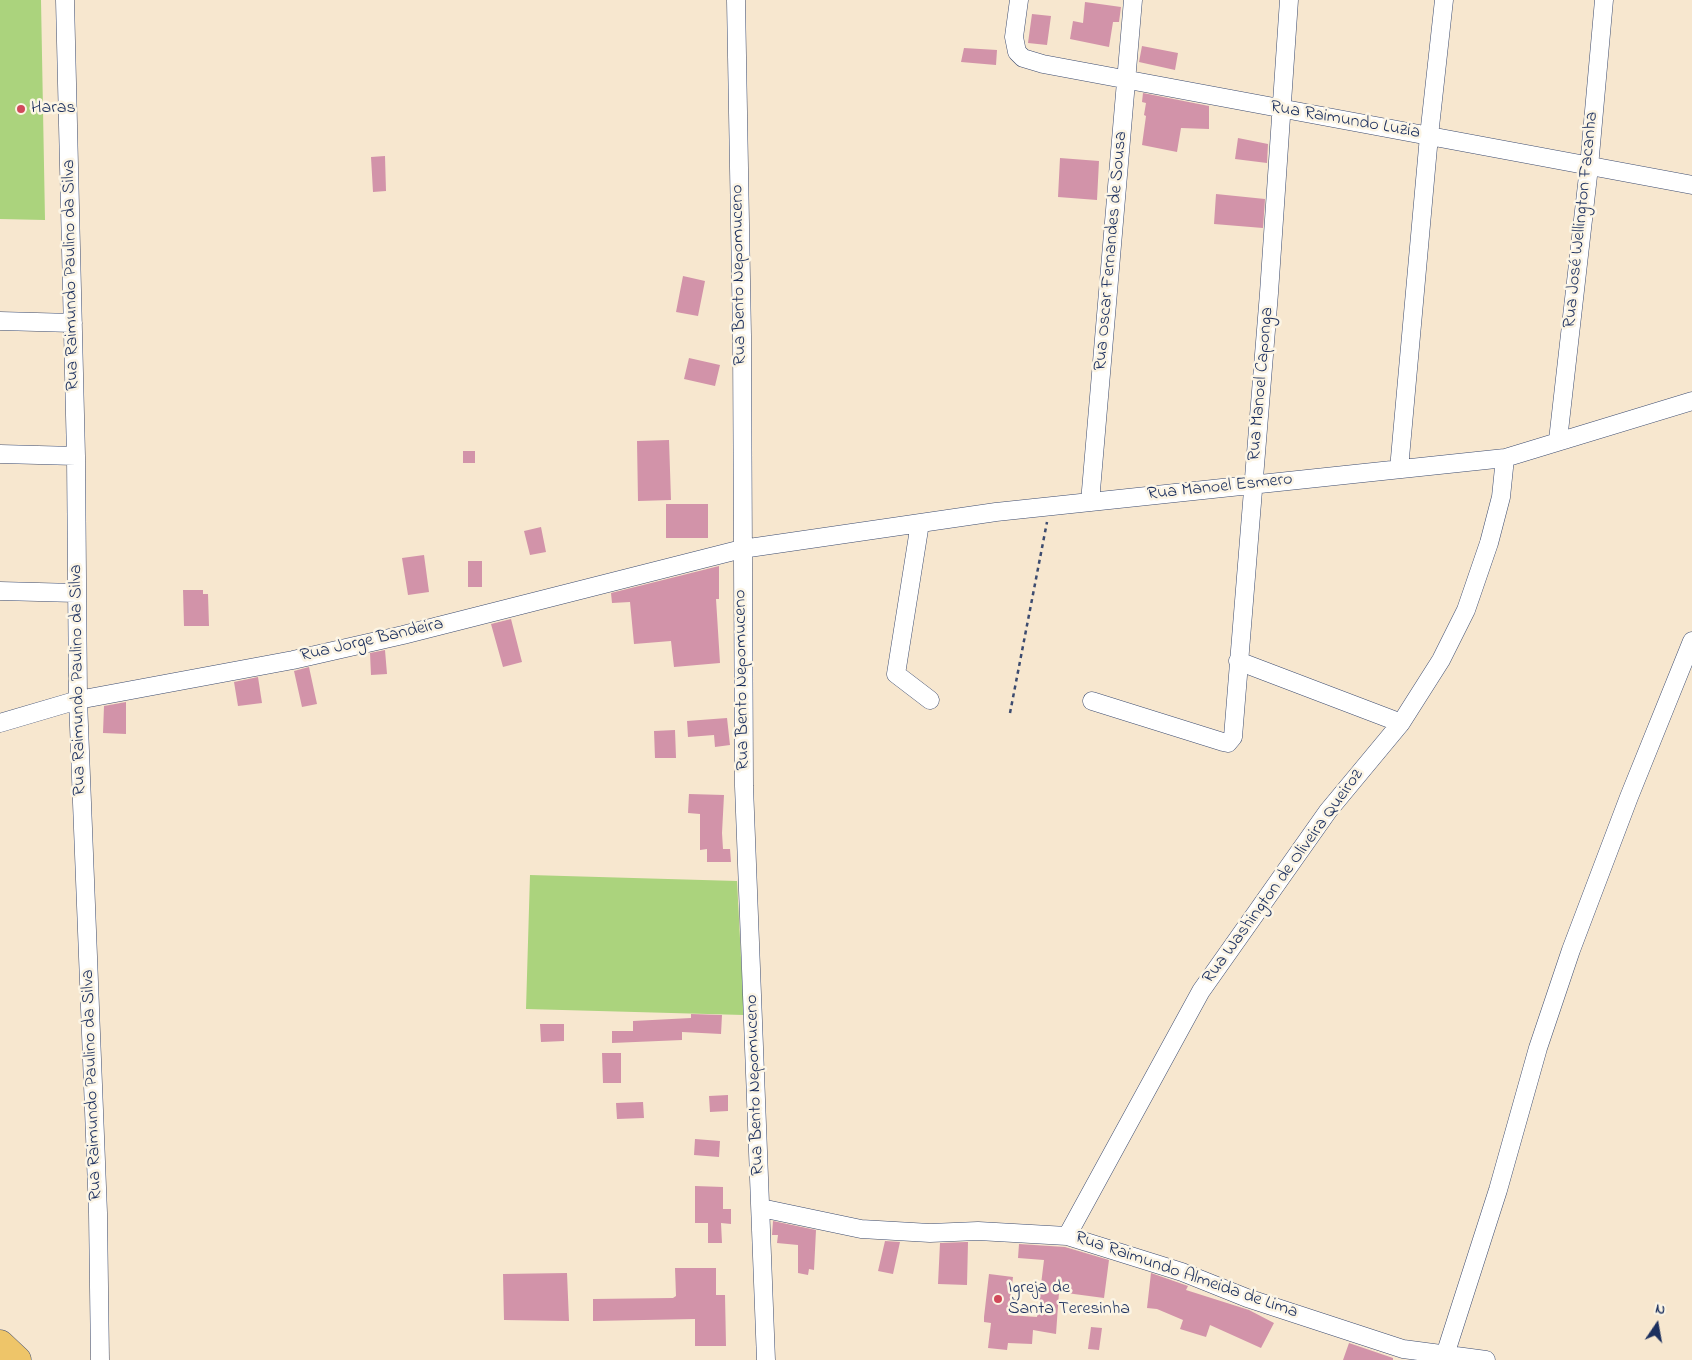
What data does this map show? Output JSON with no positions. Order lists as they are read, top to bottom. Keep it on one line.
{"streets":{"street":["Rua Raimundo Luzia","Rua José Wellington Facanha","Rua Oscar Fernandes de Sousa","Rua Raimundo Paulino da Silva","Rua Bento Nepomuceno","Rua Manoel Caponga","Rua Manoel Esmero","Rua Jorge Bandeira","Rua Washington de Oliveira Queiroz","Rua Raimundo Almeida de Lima"]},"crossings":[["Rua Raimundo Luzia","Rua José Wellington Facanha"],["Rua Raimundo Luzia","Rua Oscar Fernandes de Sousa"],["Rua Raimundo Luzia","Rua Manoel Caponga"],["Rua José Wellington Facanha","Rua Manoel Esmero"],["Rua Oscar Fernandes de Sousa","Rua Manoel Esmero"],["Rua Raimundo Paulino da Silva","Rua Jorge Bandeira"],["Rua Bento Nepomuceno","Rua Manoel Esmero"],["Rua Bento Nepomuceno","Rua Jorge Bandeira"],["Rua Bento Nepomuceno","Rua Raimundo Almeida de Lima"],["Rua Manoel Caponga","Rua Manoel Esmero"],["Rua Manoel Esmero","Rua Jorge Bandeira"],["Rua Manoel Esmero","Rua Washington de Oliveira Queiroz"],["Rua Washington de Oliveira Queiroz","Rua Raimundo Almeida de Lima"]],"places":["Haras","Igreja de Santa Teresinha"],"north":"top"}
